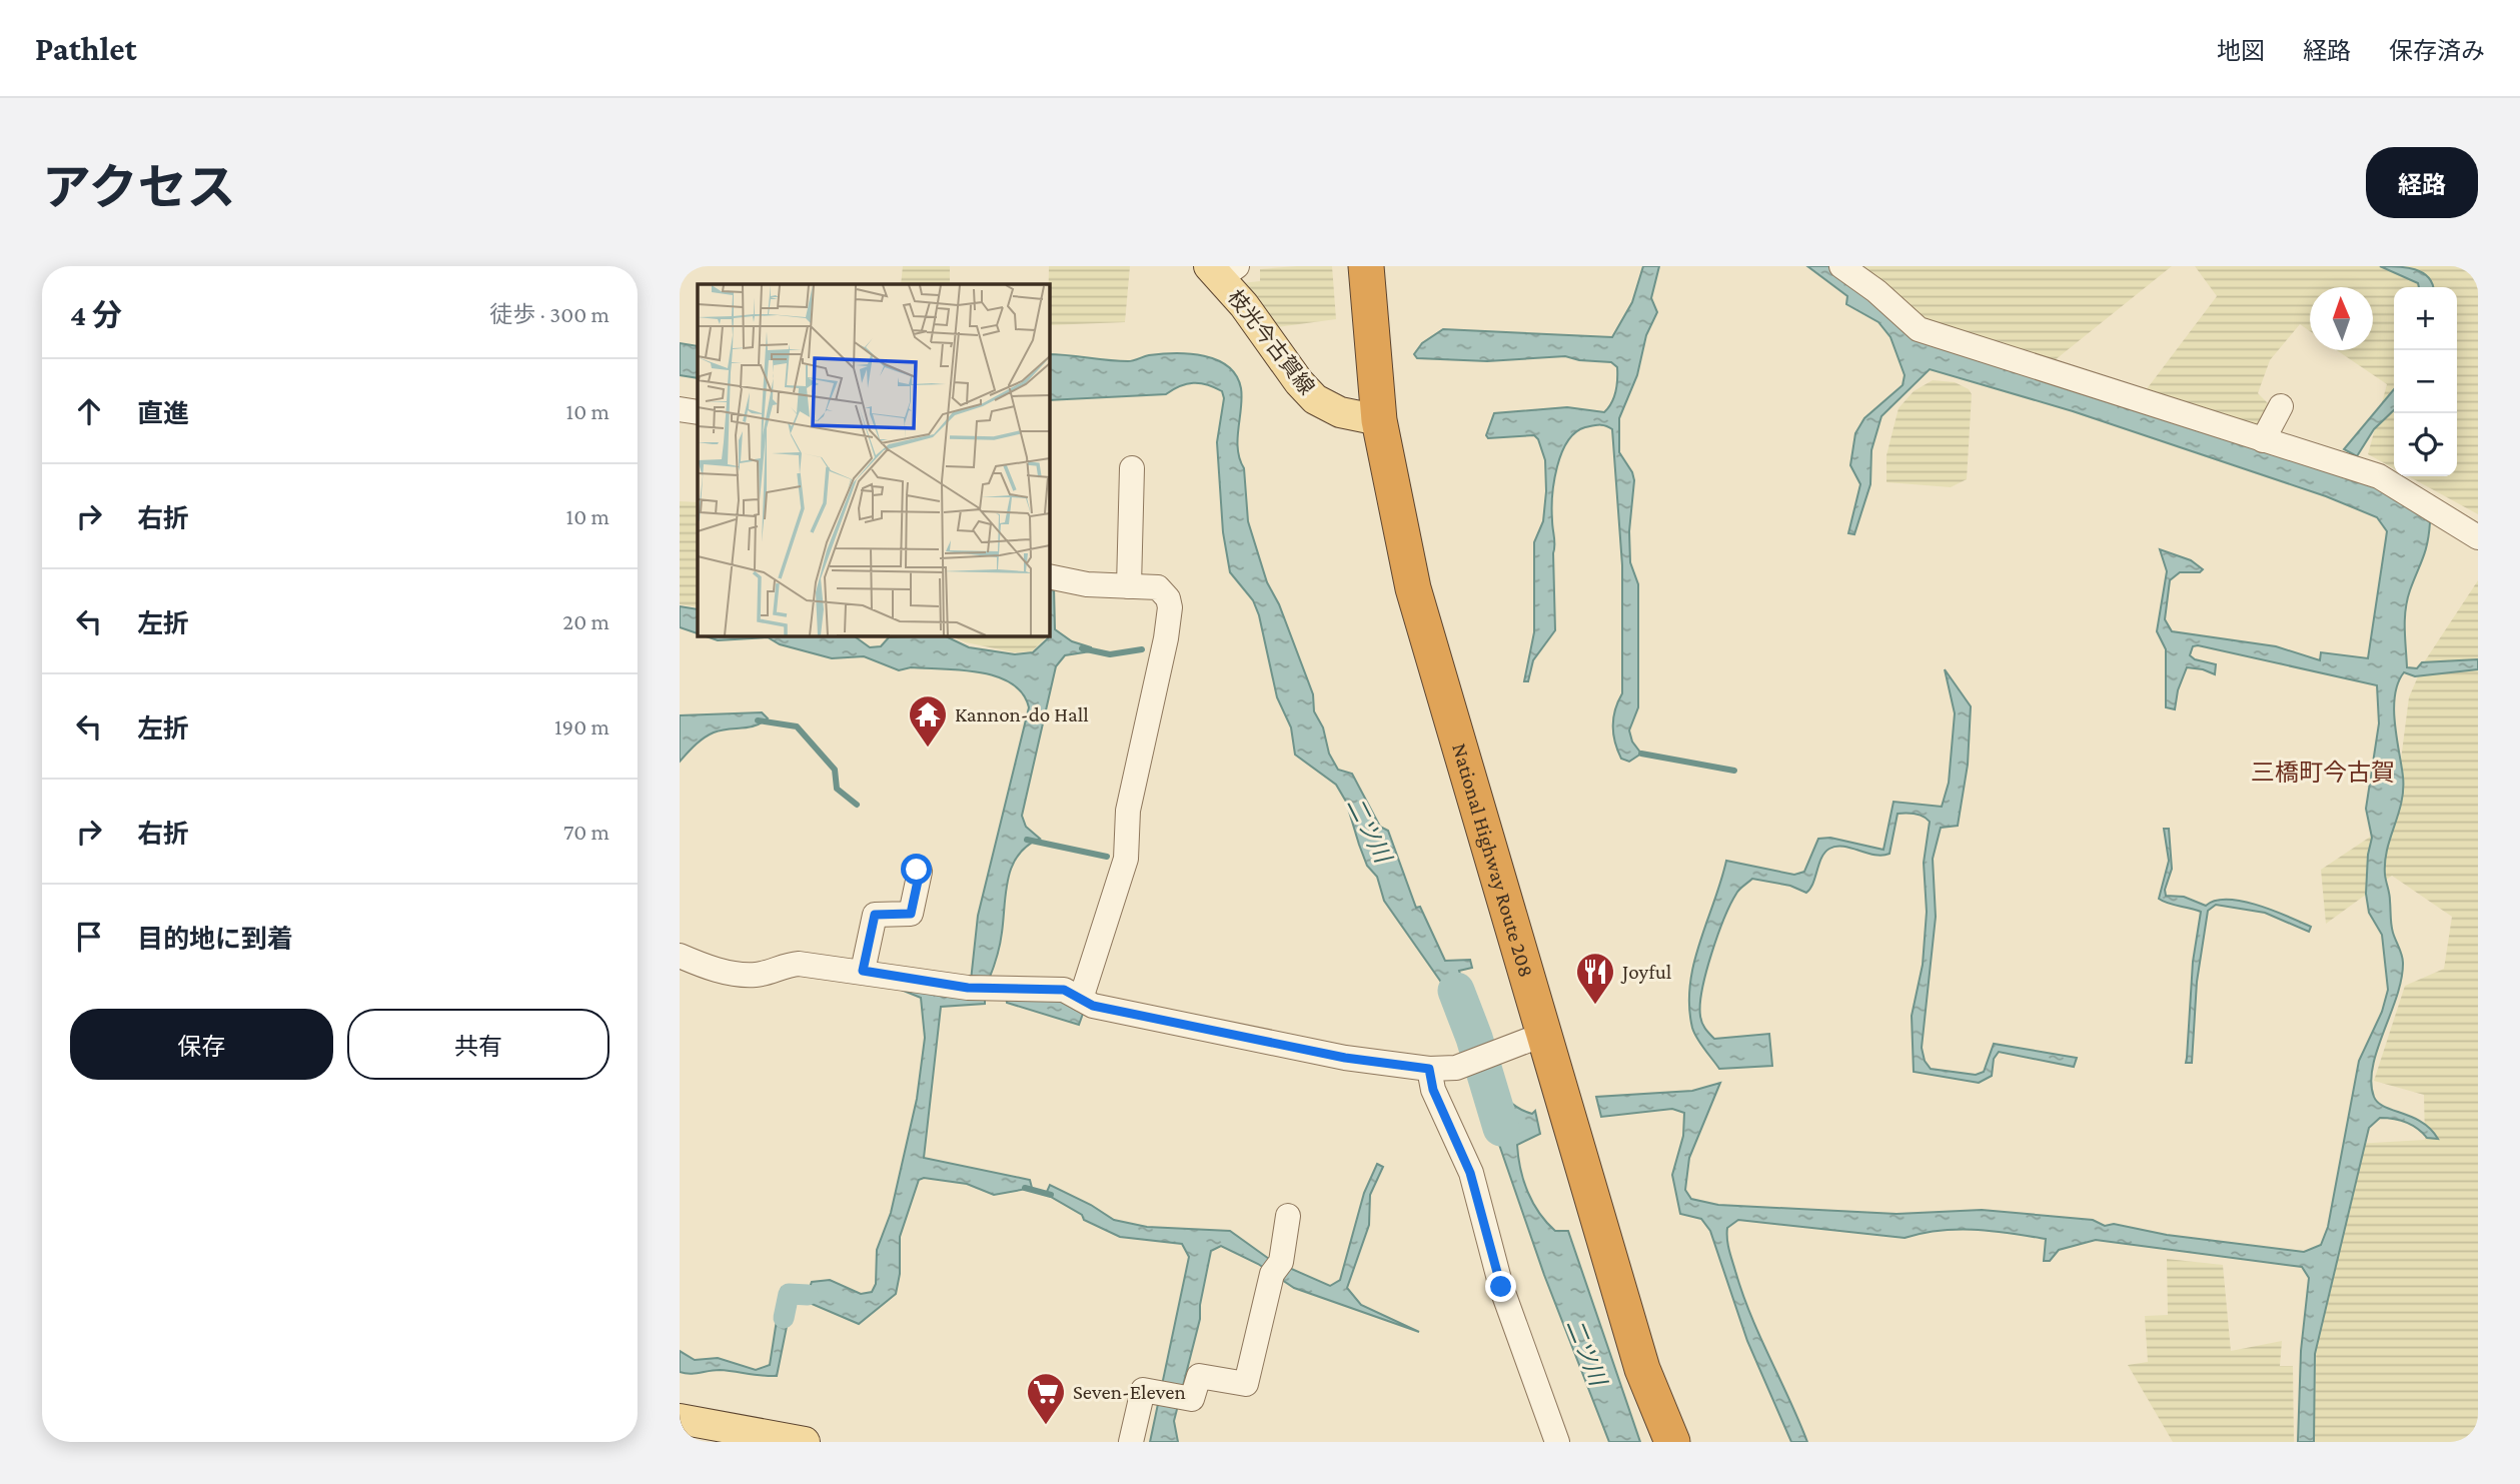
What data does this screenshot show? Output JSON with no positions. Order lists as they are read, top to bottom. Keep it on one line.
{"streets":{"highway":["National Highway Route 208"],"main road":["枝光今古賀線"]},"crossings":[["枝光今古賀線","National Highway Route 208"]],"districts":["三橋町今古賀"],"water":["二ツ川"],"places":{"temple":["Kannon-do Hall"],"restaurant":["Joyful"],"supermarket":["Seven-Eleven"]},"north":"top","page":{"header":"Pathlet","nav":["地図","経路","保存済み"],"title":"アクセス","buttons":["経路",["保存","共有"]],"heading":["4 分","徒歩 · 300 m"],"map_buttons":["+","−"],"list":[["直進","10 m"],["右折","10 m"],["左折","20 m"],["左折","190 m"],["右折","70 m"],"目的地に到着"]}}
